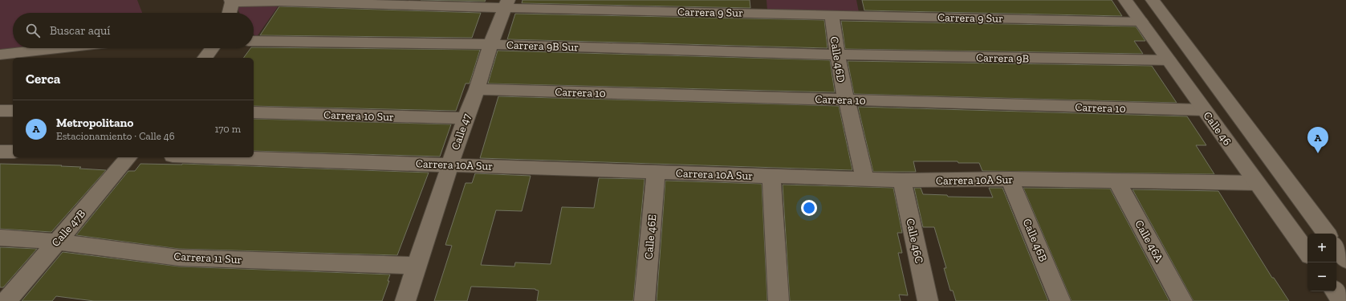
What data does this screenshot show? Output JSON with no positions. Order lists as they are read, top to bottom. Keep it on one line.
{"streets":{"street":["Carrera 9 Sur","Carrera 9B Sur","Carrera 9B","Calle 46D","Carrera 10","Carrera 10 Sur","Calle 46","Calle 47","Carrera 10A Sur","Calle 47B","Calle 46E","Calle 46B","Calle 46C","Calle 46A","Carrera 11 Sur"]},"crossings":[["Carrera 9 Sur","Calle 46D"],["Carrera 9 Sur","Calle 46"],["Carrera 9 Sur","Calle 47"],["Carrera 9B Sur","Carrera 9B"],["Carrera 9B Sur","Calle 46D"],["Carrera 9B Sur","Calle 47"],["Carrera 9B","Calle 46D"],["Carrera 9B","Calle 46"],["Calle 46D","Carrera 10"],["Calle 46D","Carrera 10A Sur"],["Carrera 10","Calle 46"],["Carrera 10","Calle 47"],["Carrera 10 Sur","Calle 47"],["Calle 46","Carrera 10A Sur"],["Calle 47","Carrera 10A Sur"],["Calle 47","Carrera 11 Sur"],["Carrera 10A Sur","Calle 46E"],["Carrera 10A Sur","Calle 46B"],["Carrera 10A Sur","Calle 46C"],["Carrera 10A Sur","Calle 46A"],["Calle 47B","Carrera 11 Sur"]],"page":{"search":"Buscar aquí","heading":"Cerca","list":[{"mark":"A","name":"Metropolitano","note":"Estacionamiento · Calle 46","value":"170 m"}],"pins":"A","map_buttons":["+","−"]}}
